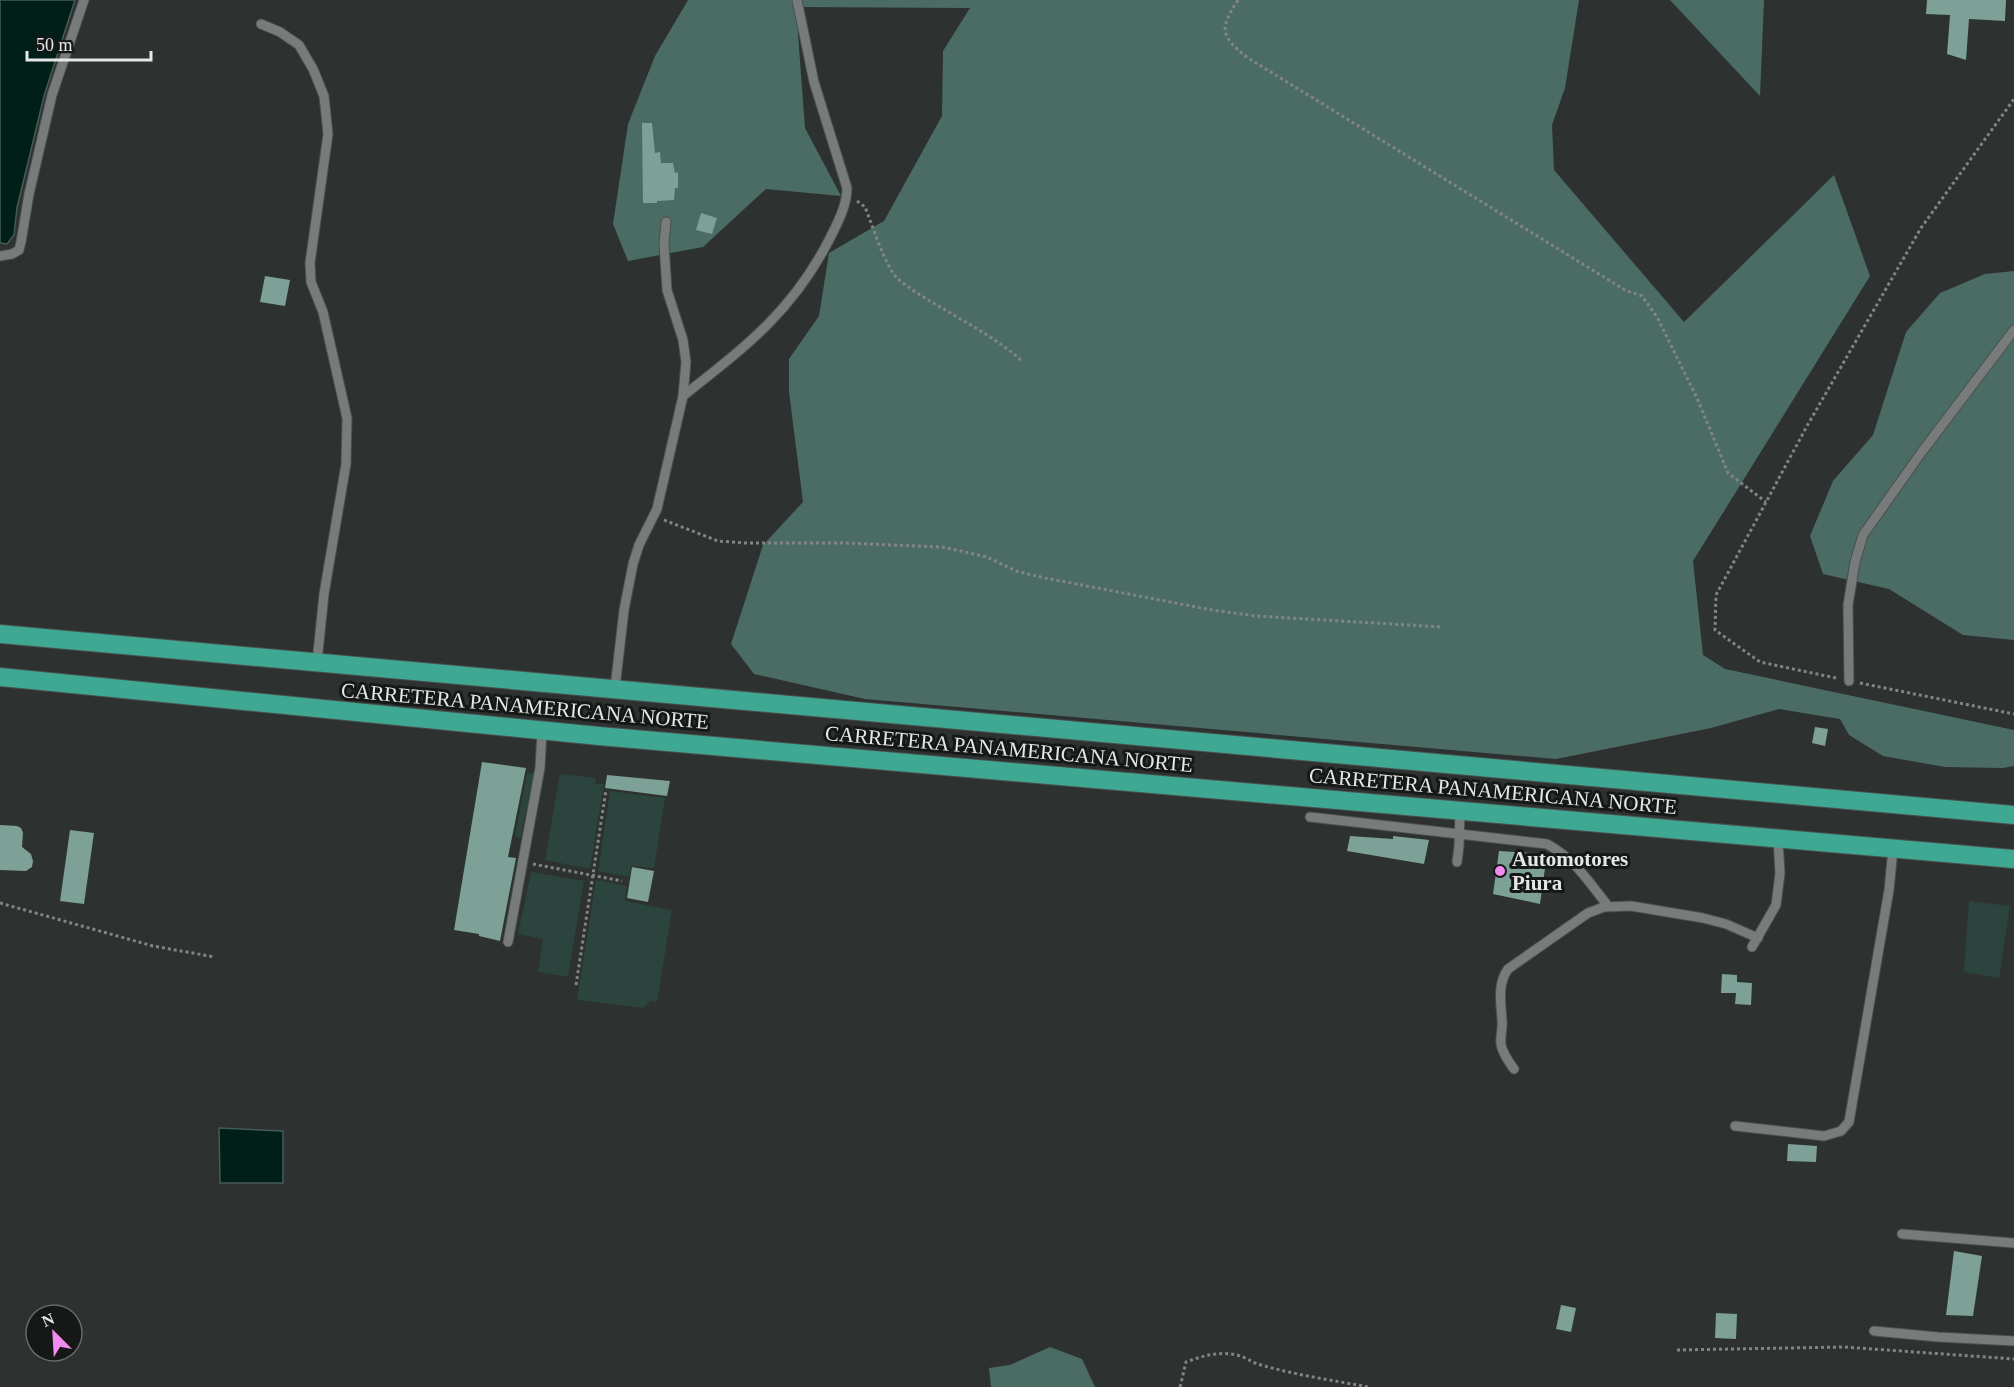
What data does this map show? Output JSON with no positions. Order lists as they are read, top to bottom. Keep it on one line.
{"streets":{"highway":["CARRETERA PANAMERICANA NORTE"]},"places":["Automotores Piura"],"scale_bar":"50 m","north":"top left"}
